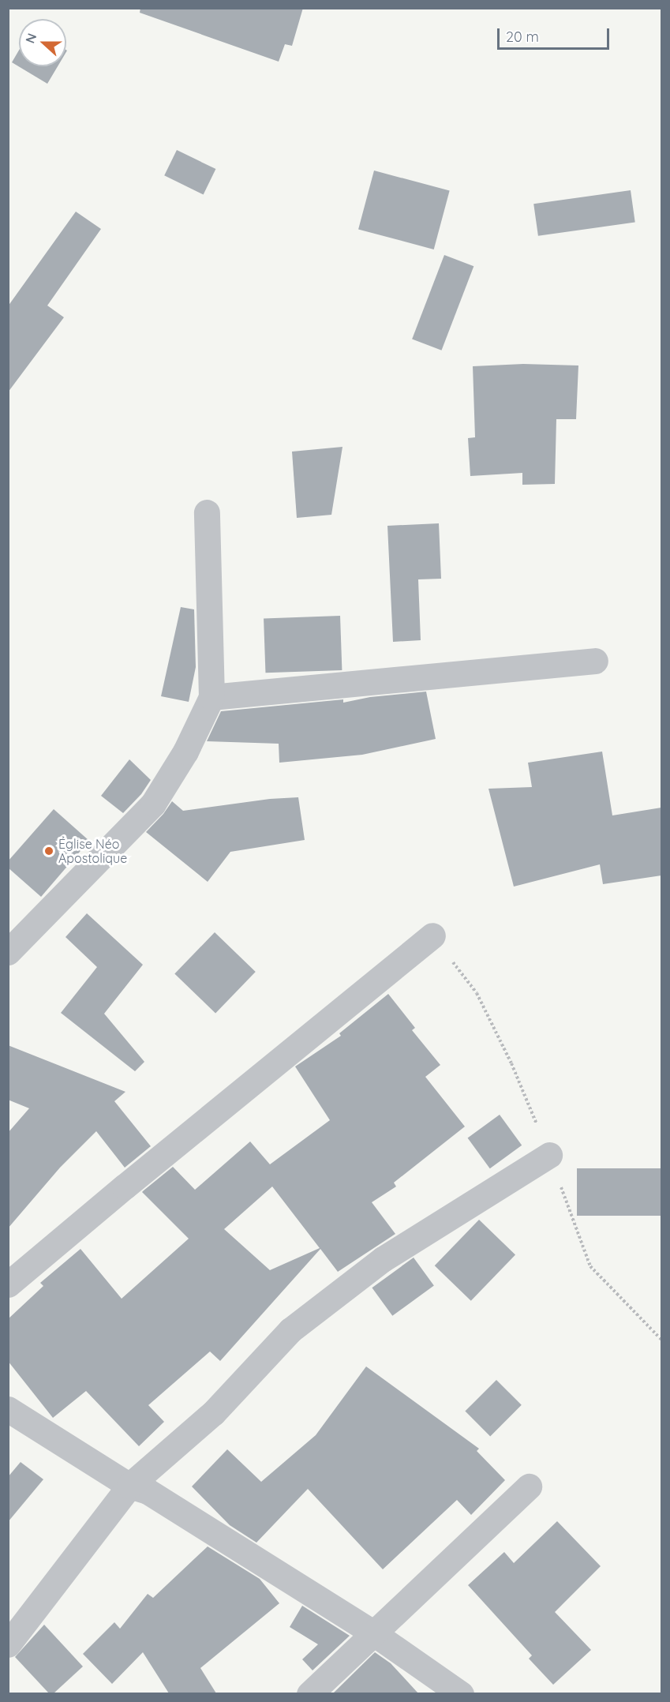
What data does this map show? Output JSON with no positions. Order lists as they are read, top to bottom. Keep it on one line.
{"places":["Église Néo Apostolique"],"scale_bar":"20 m","north":"left"}
